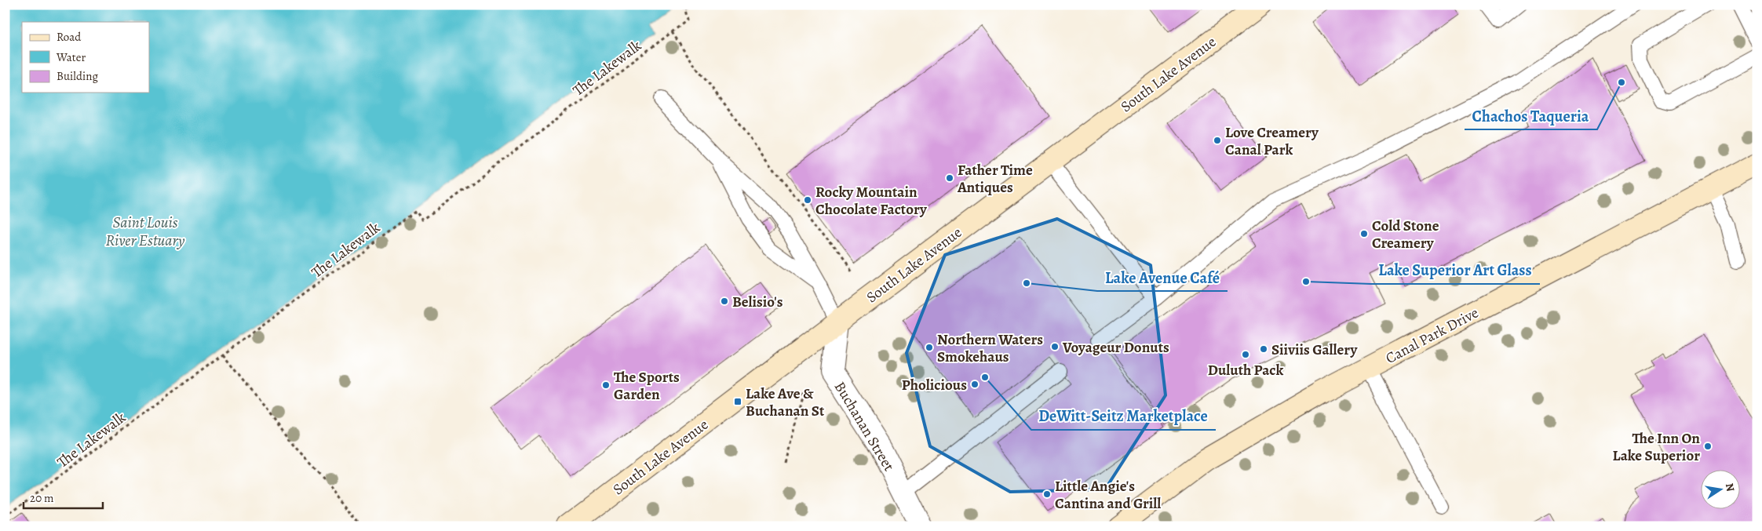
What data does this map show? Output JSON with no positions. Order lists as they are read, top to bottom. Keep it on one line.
{"streets":{"street":["South Lake Avenue","Canal Park Drive","Buchanan Street"],"path":["The Lakewalk"]},"crossings":[["South Lake Avenue","Buchanan Street"]],"water":["Saint Louis River Estuary"],"places":{"other":["Chachos Taqueria","Love Creamery Canal Park","Father Time Antiques","Rocky Mountain Chocolate Factory","Cold Stone Creamery","Lake Superior Art Glass","Lake Avenue Café","Belisio's","Voyageur Donuts","Northern Waters Smokehaus","Siiviis Gallery","Duluth Pack","DeWitt-Seitz Marketplace","Pholicious","The Sports Garden","The Inn On Lake Superior","Little Angie's Cantina and Grill"],"transit":["Lake Ave & Buchanan St"]},"legend":["Road","Water","Building"],"scale_bar":"20 m","north":"right"}
